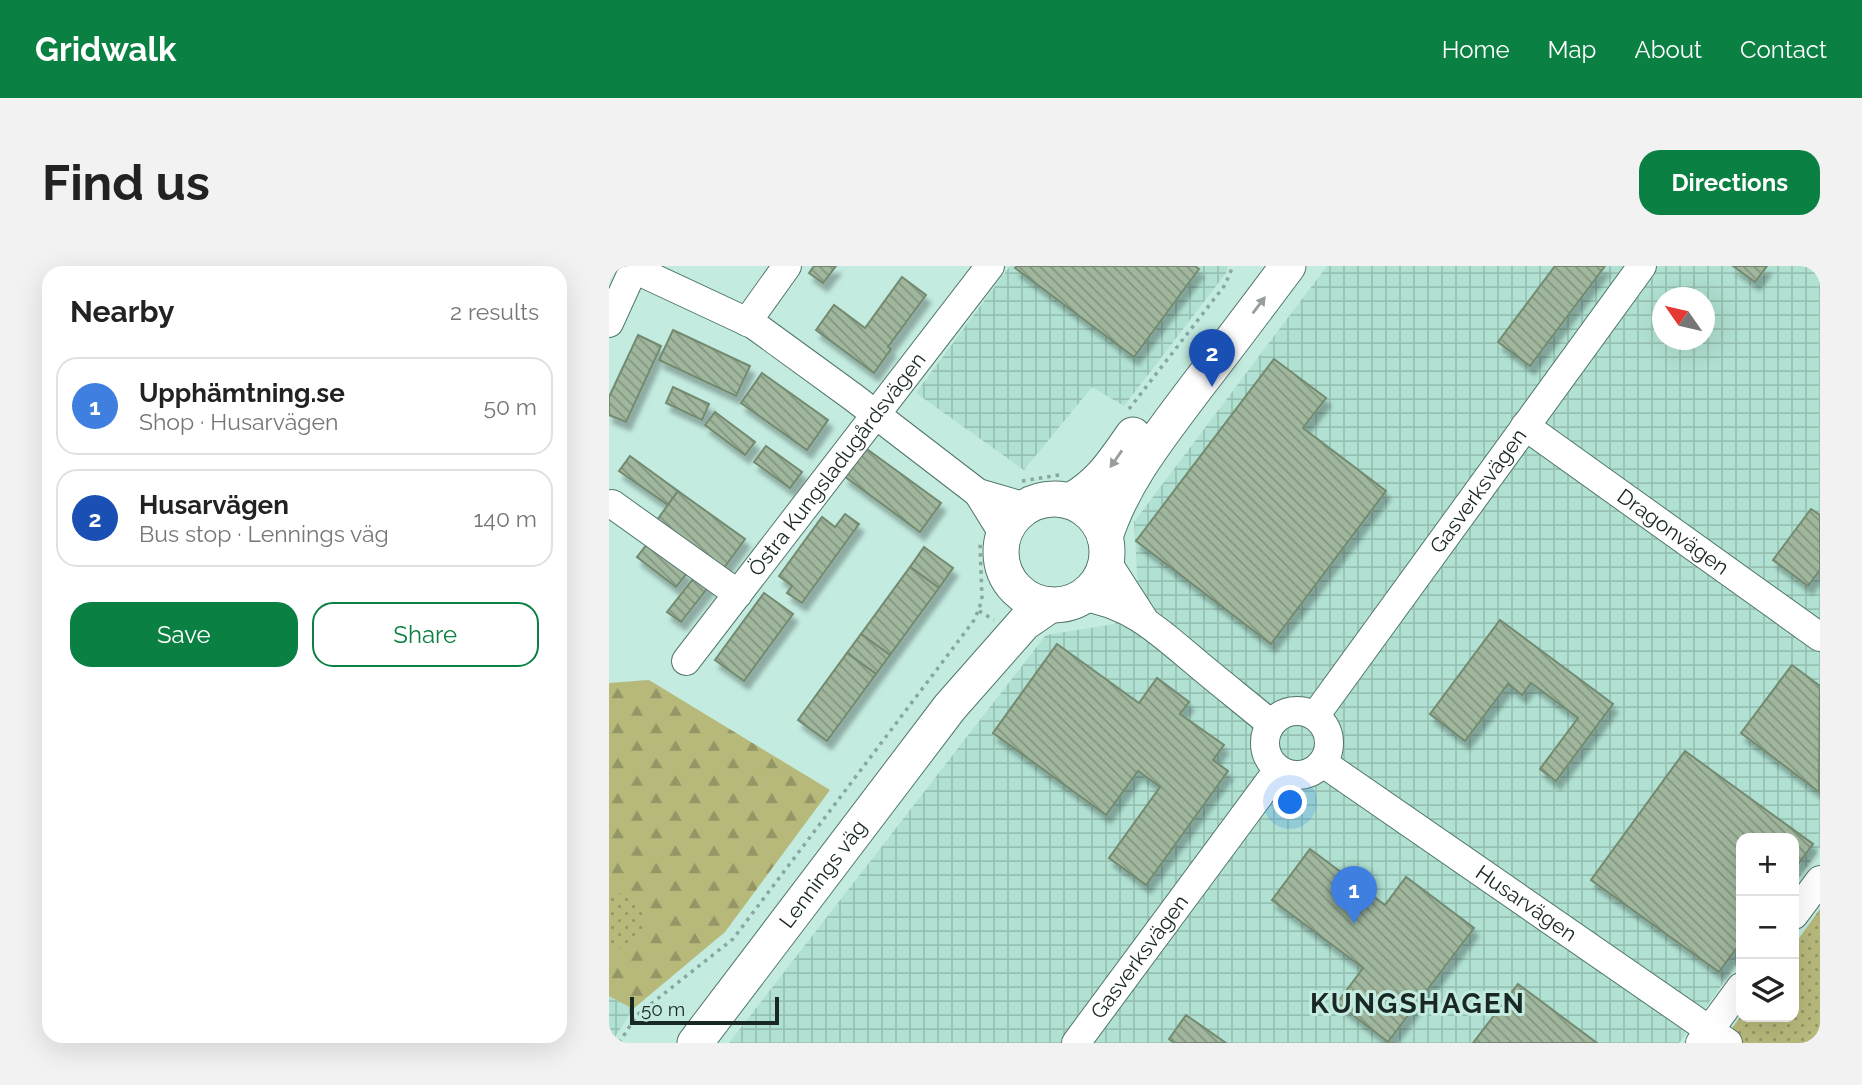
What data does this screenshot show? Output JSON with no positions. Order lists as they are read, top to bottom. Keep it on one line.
{"streets":{"main road":["Lennings väg"],"street":["Östra Kungsladugårdsvägen","Gasverksvägen","Dragonvägen","Husarvägen"]},"crossings":[["Gasverksvägen","Dragonvägen"],["Gasverksvägen","Husarvägen"]],"districts":["KUNGSHAGEN"],"scale_bar":"50 m","north":"top left","page":{"header":"Gridwalk","nav":["Home","Map","About","Contact"],"buttons":["Directions",["Save","Share"]],"title":"Find us","heading":["Nearby","2 results"],"pins":["2","1"],"list":[{"mark":"1","name":"Upphämtning.se","note":"Shop · Husarvägen","value":"50 m"},{"mark":"2","name":"Husarvägen","note":"Bus stop · Lennings väg","value":"140 m"}],"map_buttons":["+","−"],"scale":"50 m"}}
